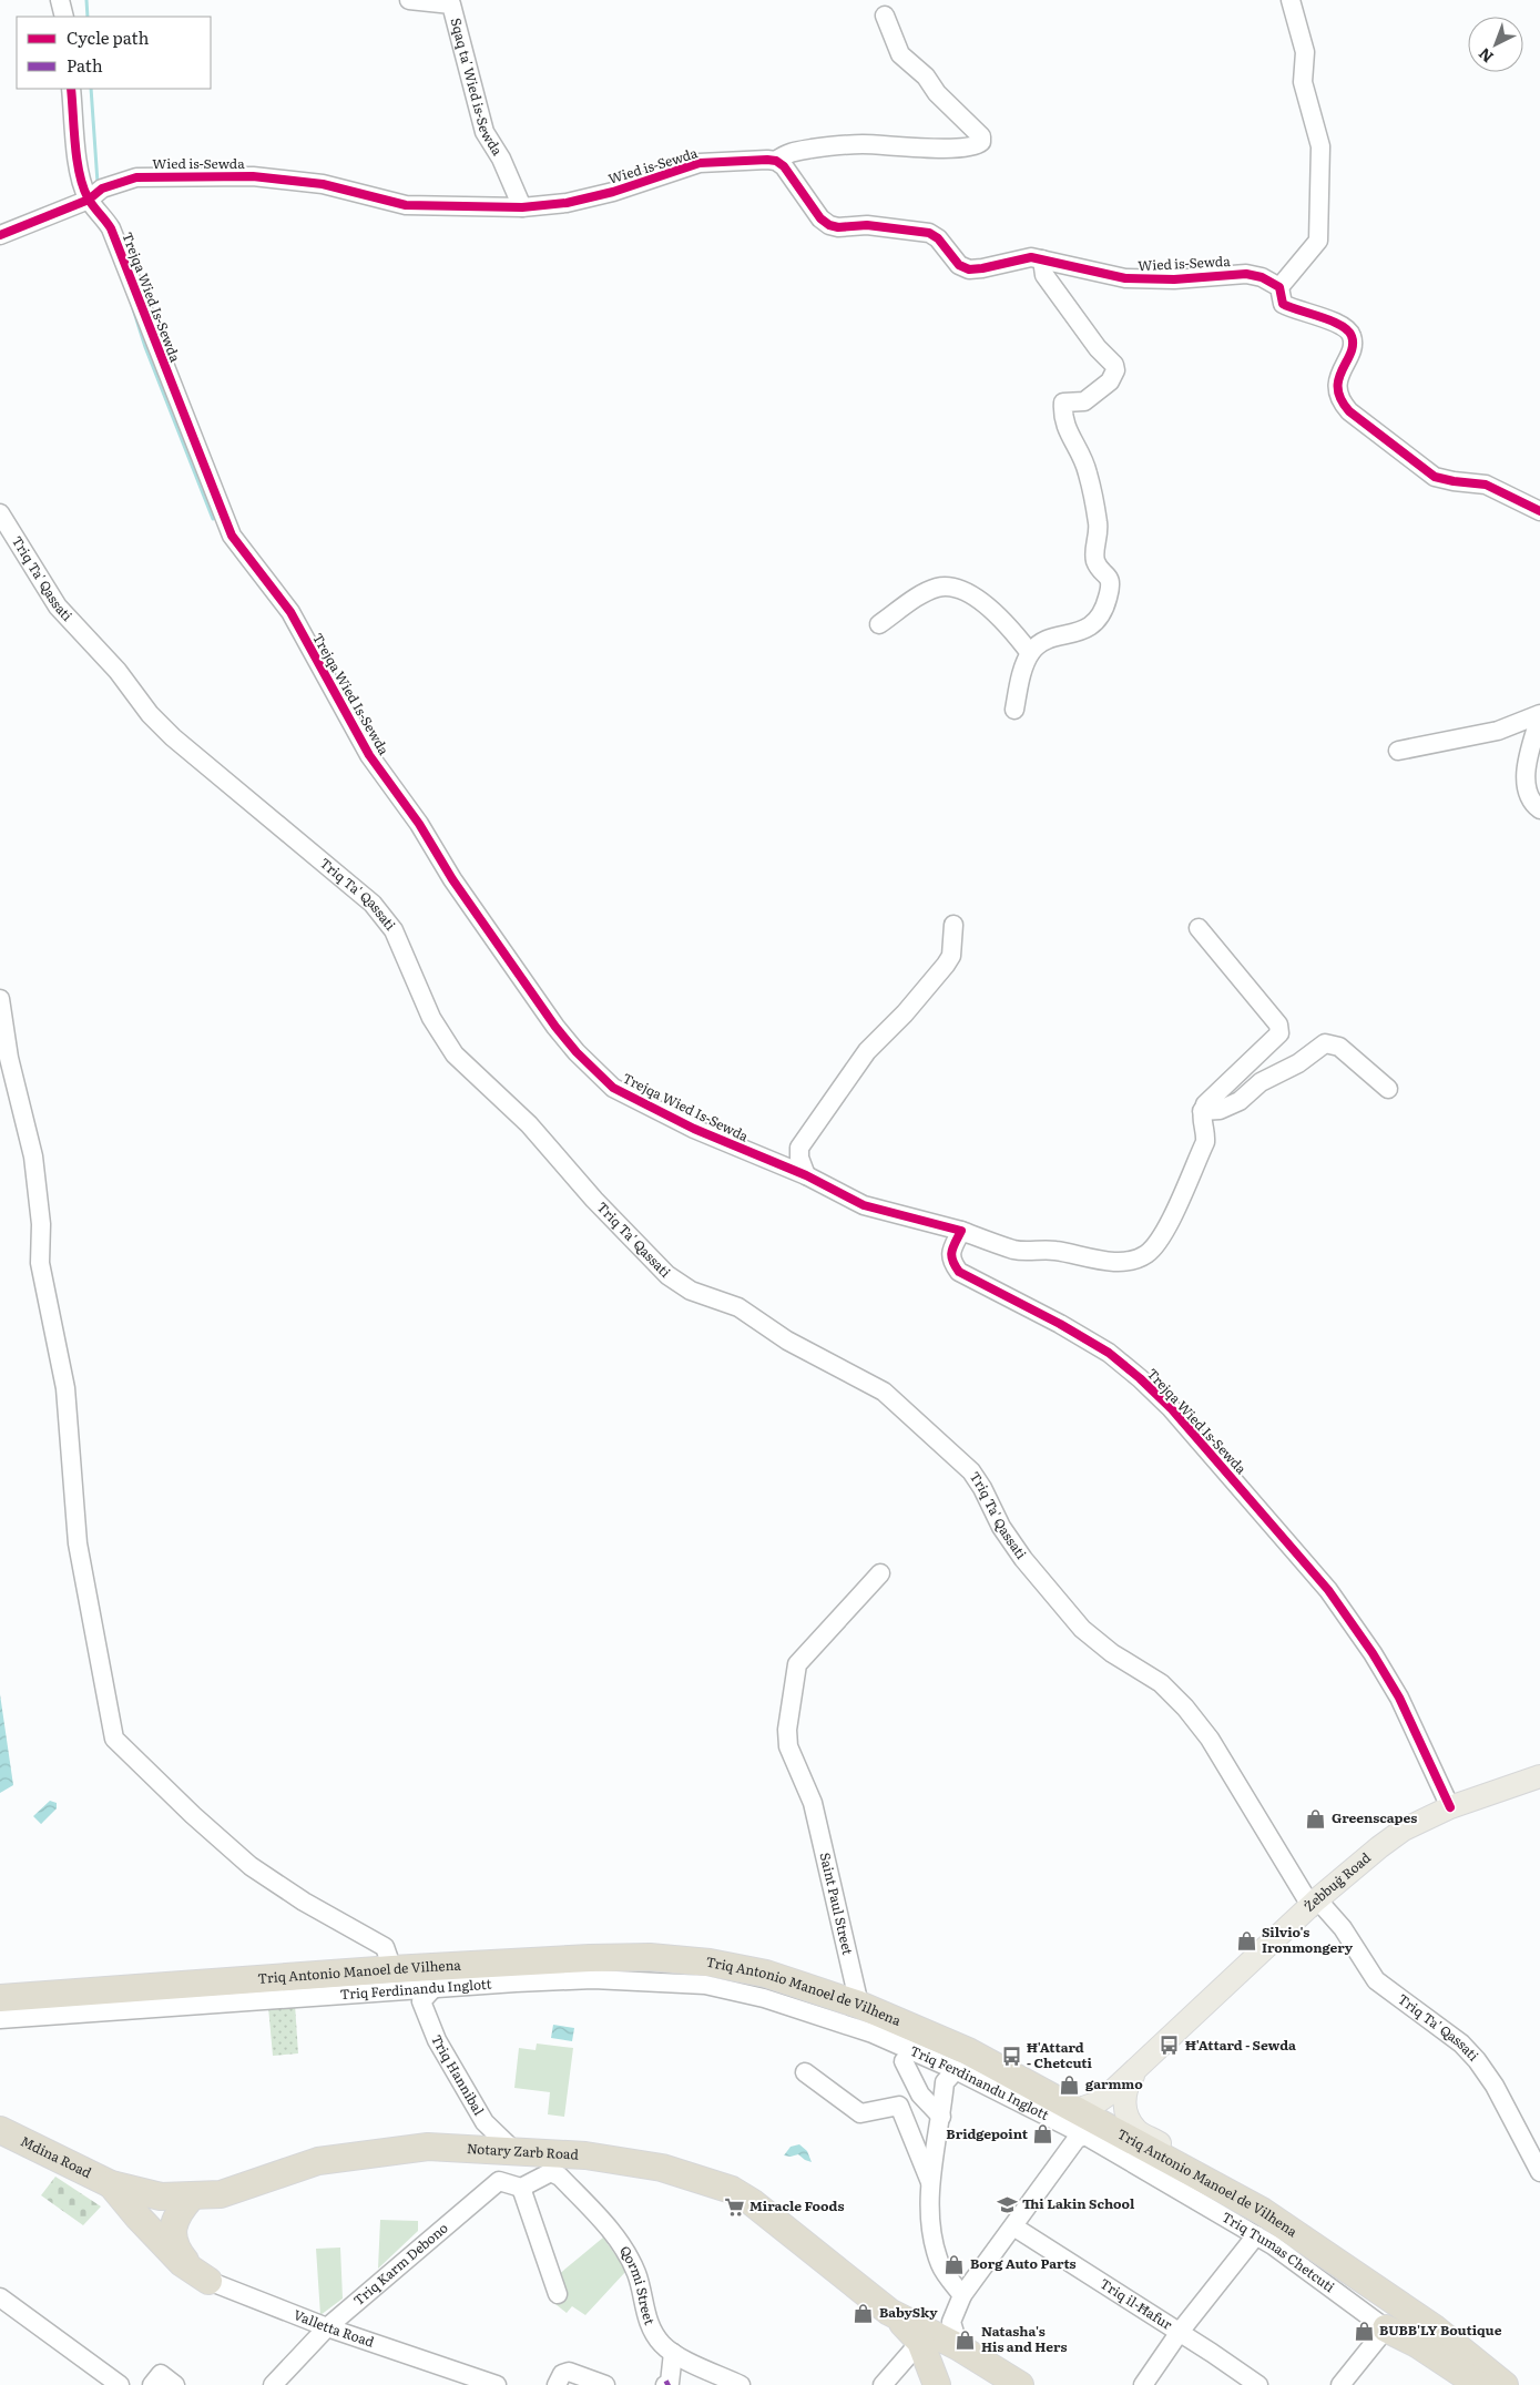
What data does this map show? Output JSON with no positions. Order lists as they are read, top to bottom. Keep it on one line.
{"streets":{"highway":["Triq Antonio Manoel de Vilhena","Notary Zarb Road","Mdina Road"],"main road":["Żebbuġ Road"],"street":["Sqaq ta' Wied is-Sewda","Wied is-Sewda","Trejqa Wied Is-Sewda","Triq Ta' Qassati","Saint Paul Street","Triq Ferdinandu Inglott","Triq Hannibal","Triq Tumas Chetcuti","Triq Karm Debono","Qormi Street","Triq il-Ħafur","Valletta Road"]},"crossings":[["Sqaq ta' Wied is-Sewda","Wied is-Sewda"],["Wied is-Sewda","Trejqa Wied Is-Sewda"],["Trejqa Wied Is-Sewda","Żebbuġ Road"],["Triq Ta' Qassati","Żebbuġ Road"],["Żebbuġ Road","Triq Antonio Manoel de Vilhena"],["Żebbuġ Road","Triq Tumas Chetcuti"],["Saint Paul Street","Triq Antonio Manoel de Vilhena"],["Triq Antonio Manoel de Vilhena","Triq Tumas Chetcuti"],["Triq Ferdinandu Inglott","Triq Hannibal"],["Triq Ferdinandu Inglott","Triq Tumas Chetcuti"],["Triq Hannibal","Notary Zarb Road"],["Notary Zarb Road","Mdina Road"],["Triq Karm Debono","Qormi Street"],["Triq Karm Debono","Valletta Road"]],"places":{"shop":["Greenscapes","Silvio's Ironmongery","garmmo","Bridgepoint","Borg Auto Parts","BabySky","BUBB'LY Boutique","Natasha's His and Hers"],"bus stop":["Ħ'Attard - Sewda","Ħ'Attard - Chetcuti"],"school or university":["Thi Lakin School"],"supermarket":["Miracle Foods"]},"legend":["Cycle path","Path"],"north":"bottom left"}
